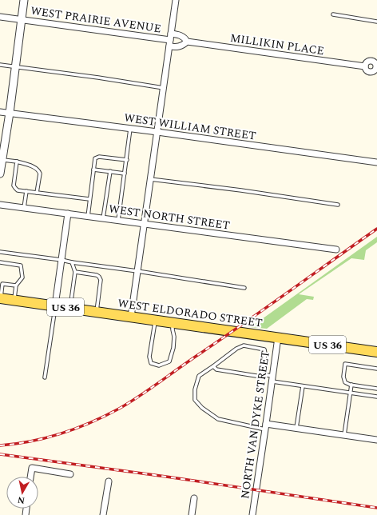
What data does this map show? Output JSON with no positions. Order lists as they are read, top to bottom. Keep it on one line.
{"streets":{"main road":["US 36","WEST ELDORADO STREET"],"street":["WEST PRAIRIE AVENUE","MILLIKIN PLACE","WEST WILLIAM STREET","WEST NORTH STREET","NORTH VAN DYKE STREET"]},"crossings":[["WEST PRAIRIE AVENUE","MILLIKIN PLACE"],["WEST ELDORADO STREET","NORTH VAN DYKE STREET"]],"north":"bottom"}
